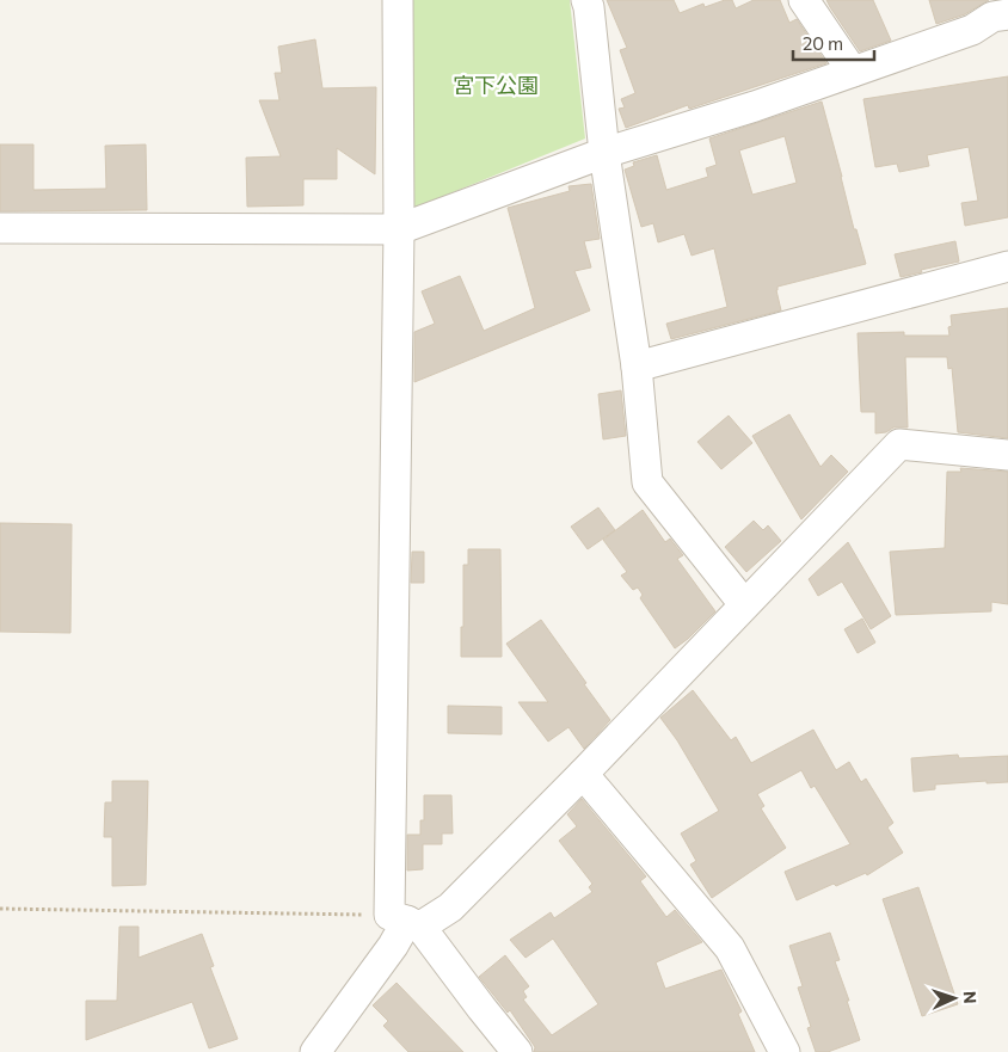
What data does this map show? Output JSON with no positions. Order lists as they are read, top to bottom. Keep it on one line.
{"parks":["宮下公園"],"scale_bar":"20 m","north":"right"}
